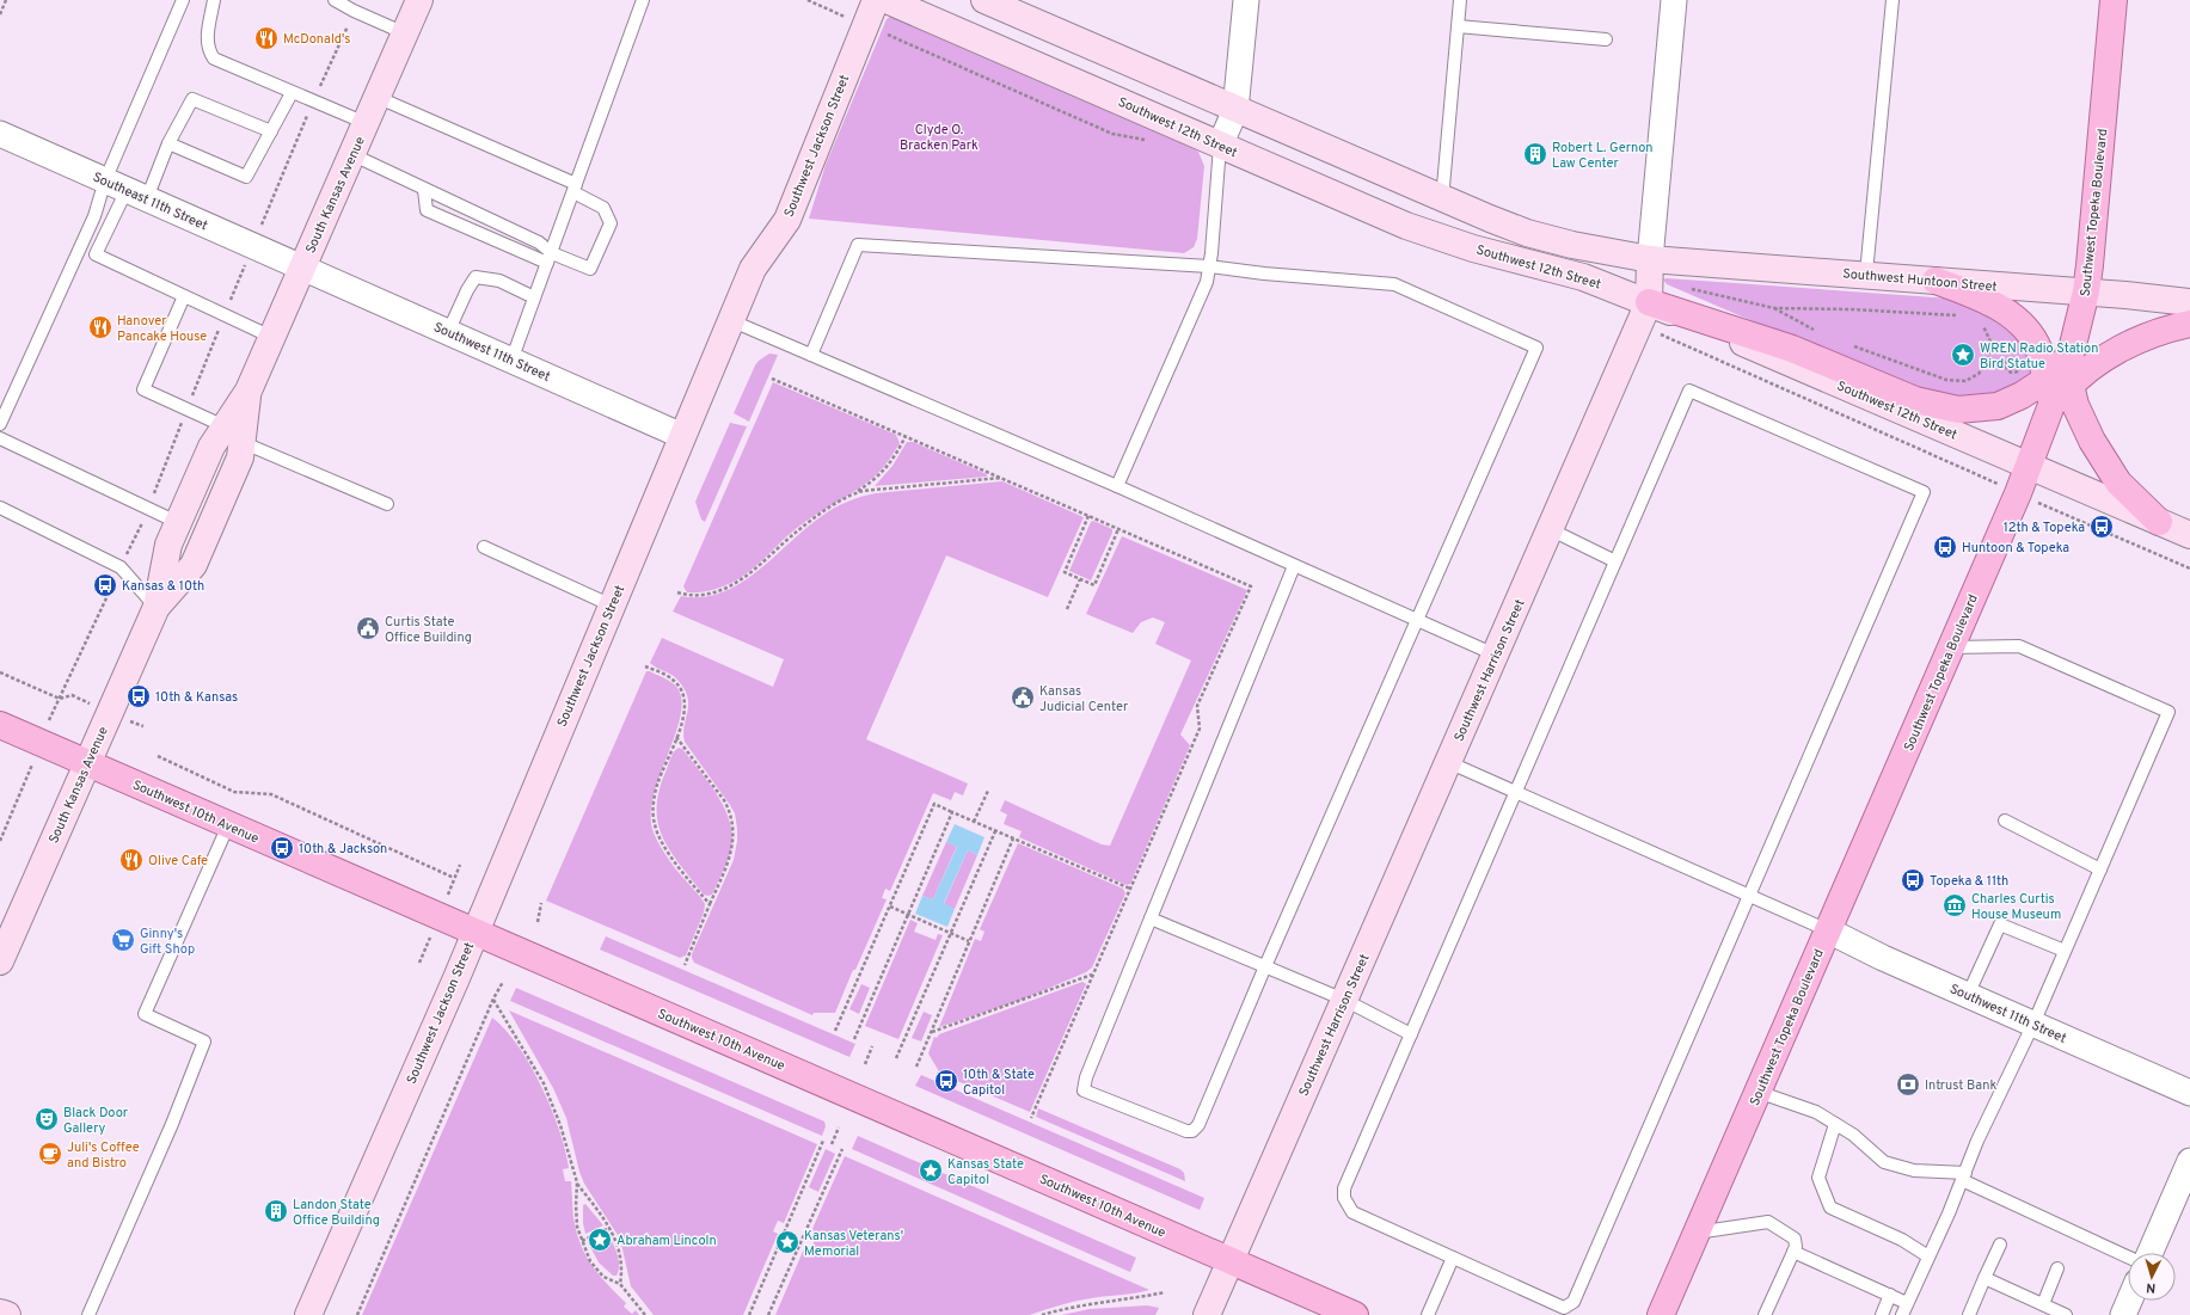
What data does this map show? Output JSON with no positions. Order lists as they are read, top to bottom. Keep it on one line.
{"streets":{"main road":["Southwest 12th Street","Southwest Jackson Street","South Kansas Avenue","Southwest Topeka Boulevard","Southwest Huntoon Street","Southwest Harrison Street","Southwest 10th Avenue"],"street":["Southeast 11th Street","Southwest 11th Street"]},"crossings":[["Southwest 12th Street","Southwest Topeka Boulevard"],["Southwest 12th Street","Southwest Harrison Street"],["Southwest Jackson Street","Southwest 11th Street"],["Southwest Jackson Street","Southwest 10th Avenue"],["South Kansas Avenue","Southeast 11th Street"],["South Kansas Avenue","Southwest 11th Street"],["South Kansas Avenue","Southwest 10th Avenue"],["Southeast 11th Street","Southwest 11th Street"],["Southwest Topeka Boulevard","Southwest Huntoon Street"],["Southwest Topeka Boulevard","Southwest 11th Street"],["Southwest Huntoon Street","Southwest Harrison Street"],["Southwest Harrison Street","Southwest 10th Avenue"]],"parks":["Clyde O. Bracken Park"],"places":{"restaurant":["McDonald's","Hanover Pancake House","Olive Cafe"],"building":["Robert L. Gernon Law Center","Landon State Office Building"],"place":["WREN Radio Station Bird Statue","Kansas State Capitol","Abraham Lincoln","Kansas Veterans' Memorial"],"bus stop":["12th & Topeka","Huntoon & Topeka","Kansas & 10th","10th & Kansas","10th & Jackson","Topeka & 11th","10th & State Capitol"],"public building":["Curtis State Office Building","Kansas Judicial Center"],"museum":["Charles Curtis House Museum"],"supermarket":["Ginny's Gift Shop"],"bank":["Intrust Bank"],"theatre":["Black Door Gallery"],"cafe":["Juli's Coffee and Bistro"]},"north":"bottom"}
